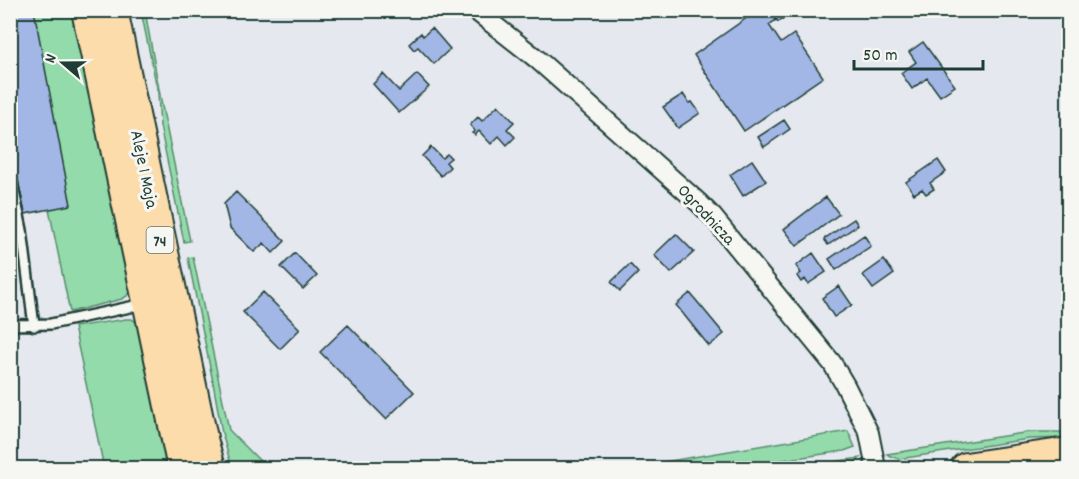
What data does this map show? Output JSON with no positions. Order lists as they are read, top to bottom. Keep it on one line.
{"streets":{"main road":["Aleje 1 Maja","74"],"street":["Ogrodnicza"]},"scale_bar":"50 m","north":"left"}
